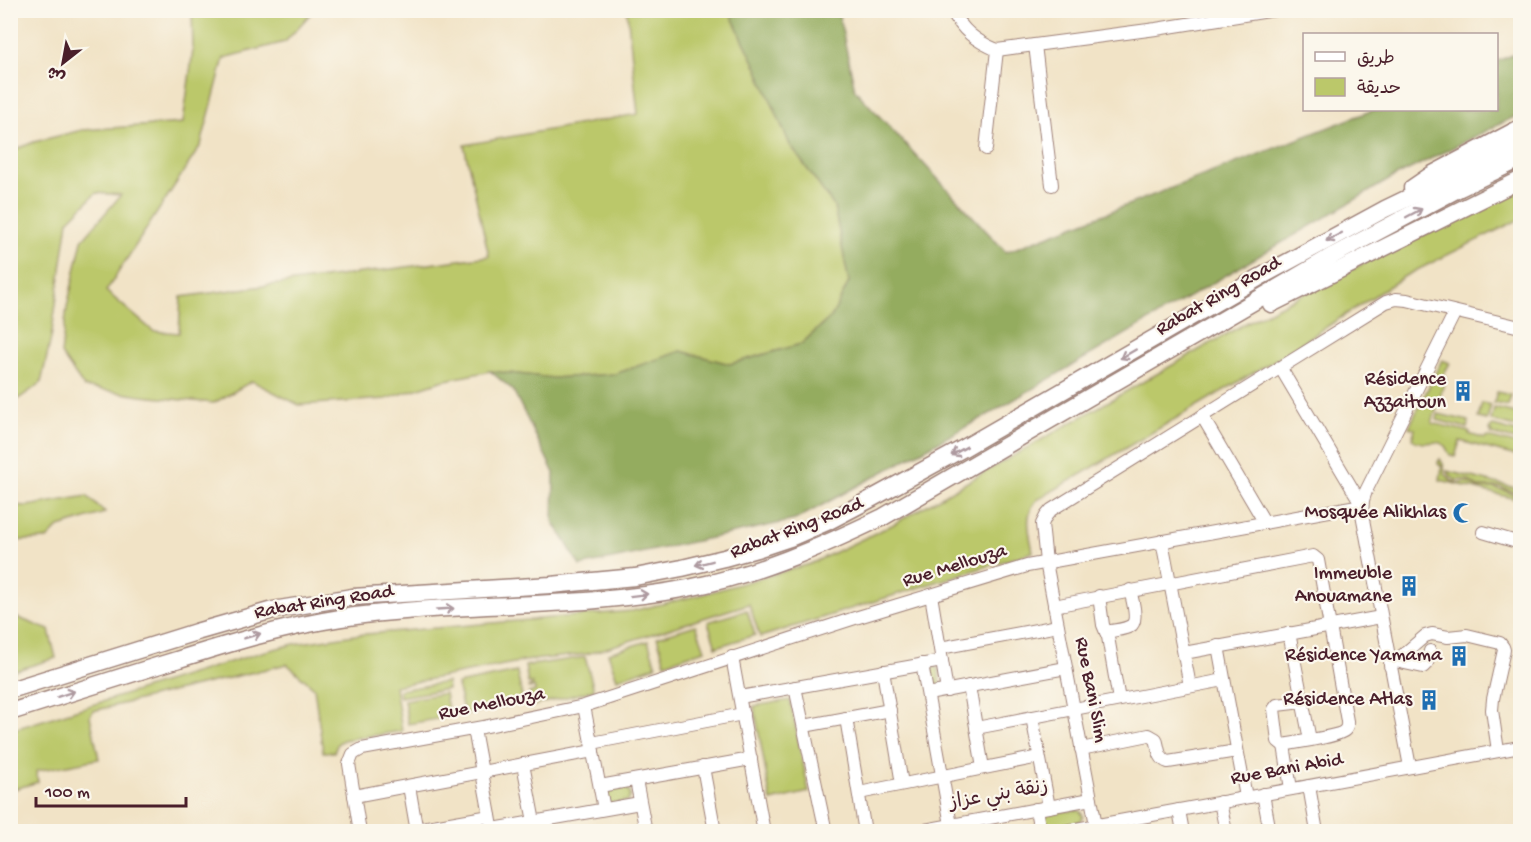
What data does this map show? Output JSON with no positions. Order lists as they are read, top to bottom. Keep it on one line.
{"streets":{"highway":["Rabat Ring Road"],"street":["Rue Mellouza","Rue Bani Slim","Rue Bani Abid","زنقة بني عزاز"]},"crossings":[["Rue Mellouza","Rue Bani Slim"],["Rue Bani Slim","Rue Bani Abid"],["Rue Bani Slim","زنقة بني عزاز"]],"places":{"building":["Résidence Azzaitoun","Immeuble Anouamane","Résidence Yamama","Résidence Atlas"],"mosque":["Mosquée Alikhlas"]},"legend":["طريق","حديقة"],"scale_bar":"100 m","north":"bottom left"}
